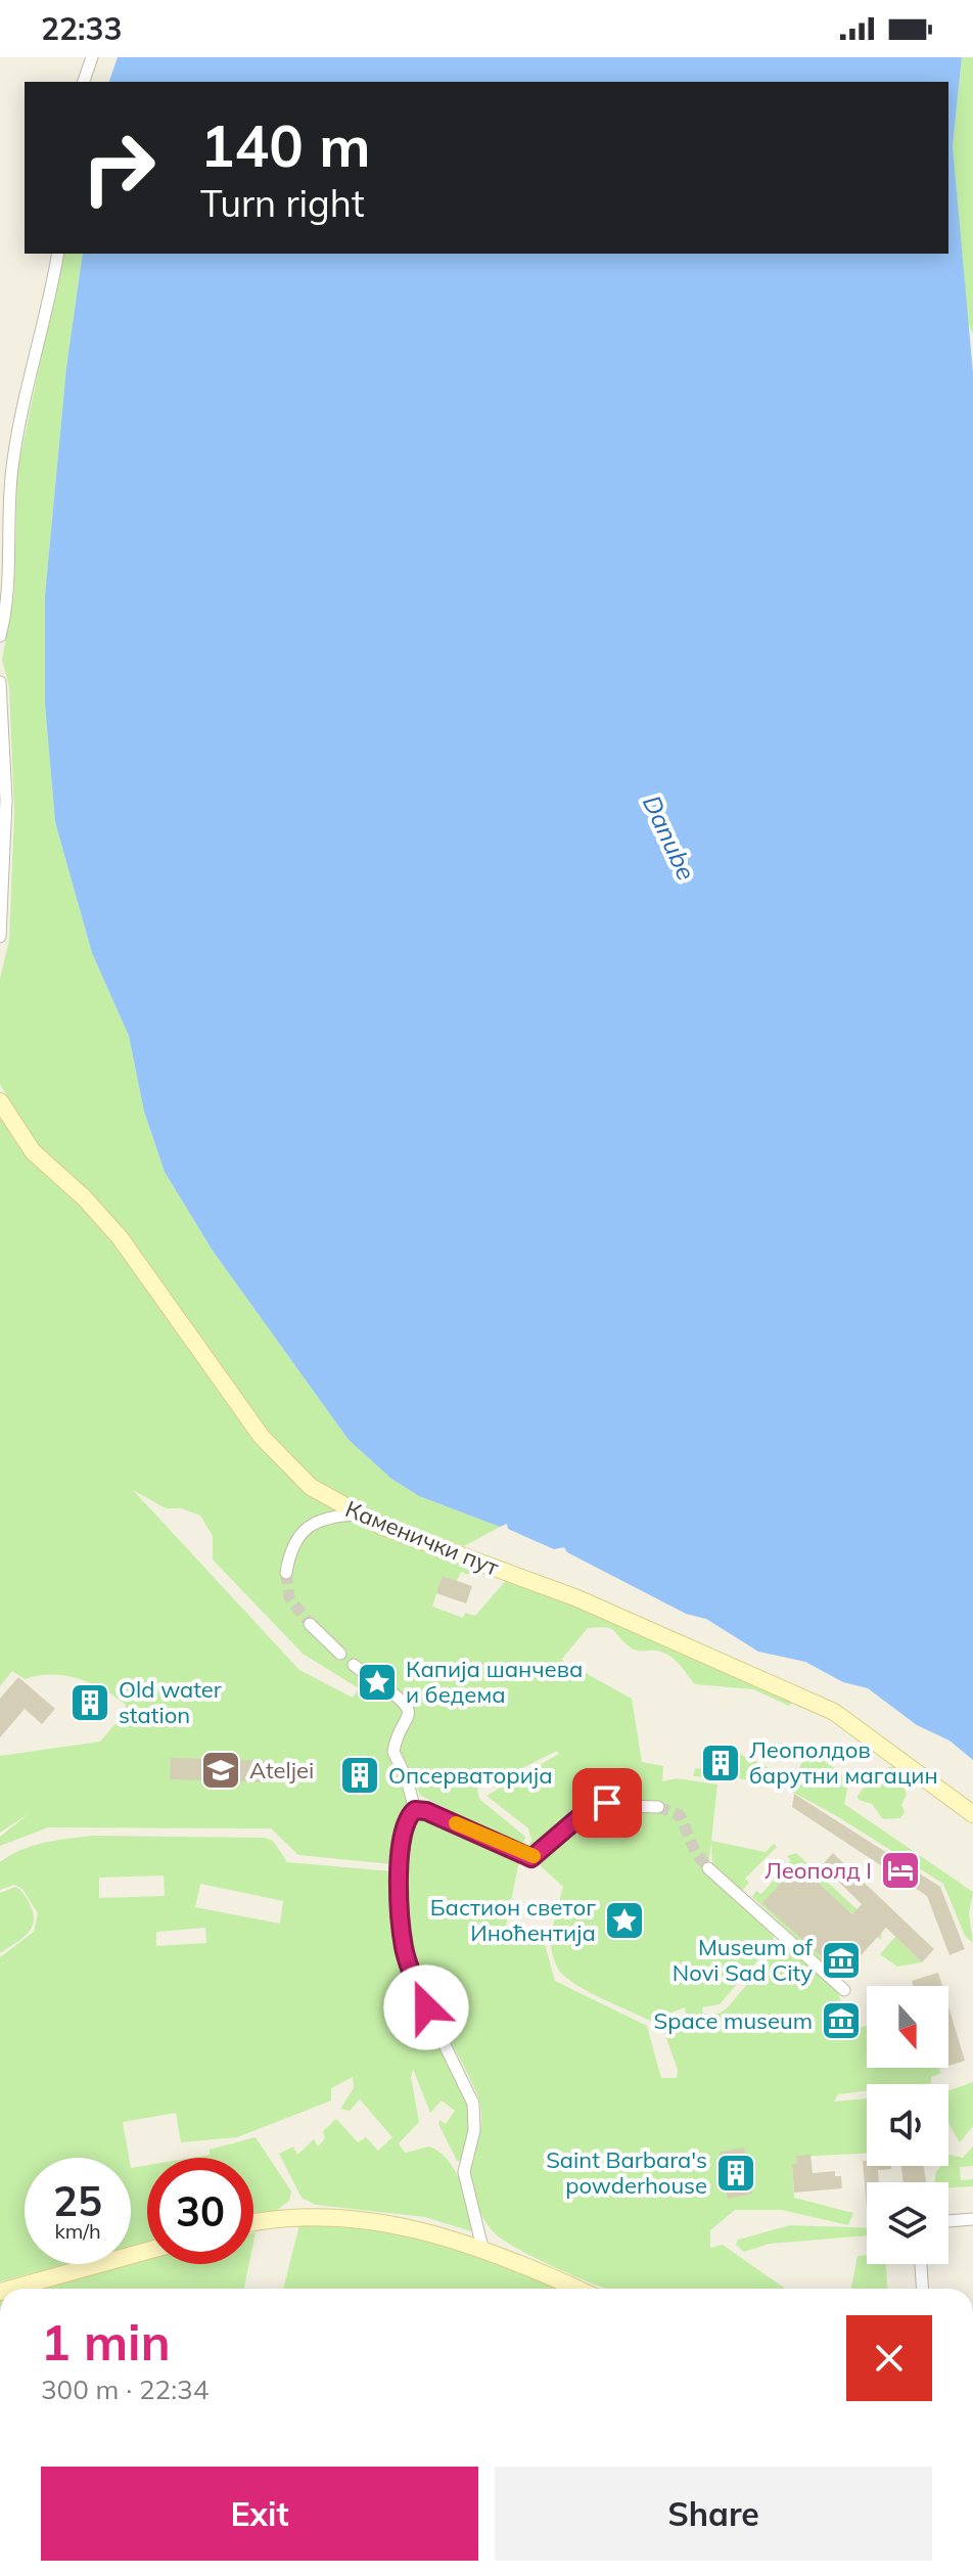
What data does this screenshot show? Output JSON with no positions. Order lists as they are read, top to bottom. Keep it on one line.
{"streets":{"main road":["Каменички пут"]},"water":["Danube"],"places":{"place":["Капија шанчева и бедема","Бастион светог Иноћентија"],"building":["Old water station","Леополдов барутни магацин","Опсерваторија","Saint Barbara's powderhouse"],"school or university":["Ateljei"],"hotel":["Леополд I"],"museum":["Museum of Novi Sad City","Space museum"]},"north":"bottom","page":{"status":"22:33","turn":["140 m","Turn right"],"speed":"25 km/h","limit":"30","heading":["1 min","300 m · 22:34"],"buttons":["Exit","Share"]}}
